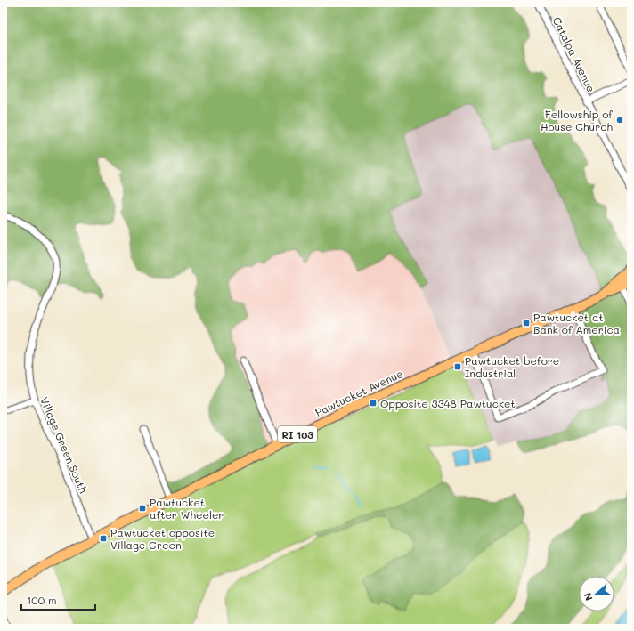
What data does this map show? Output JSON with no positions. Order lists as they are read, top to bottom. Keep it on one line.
{"streets":{"main road":["Pawtucket Avenue","RI 103"],"street":["Catalpa Avenue","Village Green South"]},"crossings":[["Pawtucket Avenue","RI 103"],["Pawtucket Avenue","Village Green South"]],"places":{"other":["Fellowship of House Church"],"transit":["Pawtucket at Bank of America","Pawtucket before Industrial","Opposite 3348 Pawtucket","Pawtucket after Wheeler","Pawtucket opposite Village Green"]},"scale_bar":"100 m","north":"left"}
